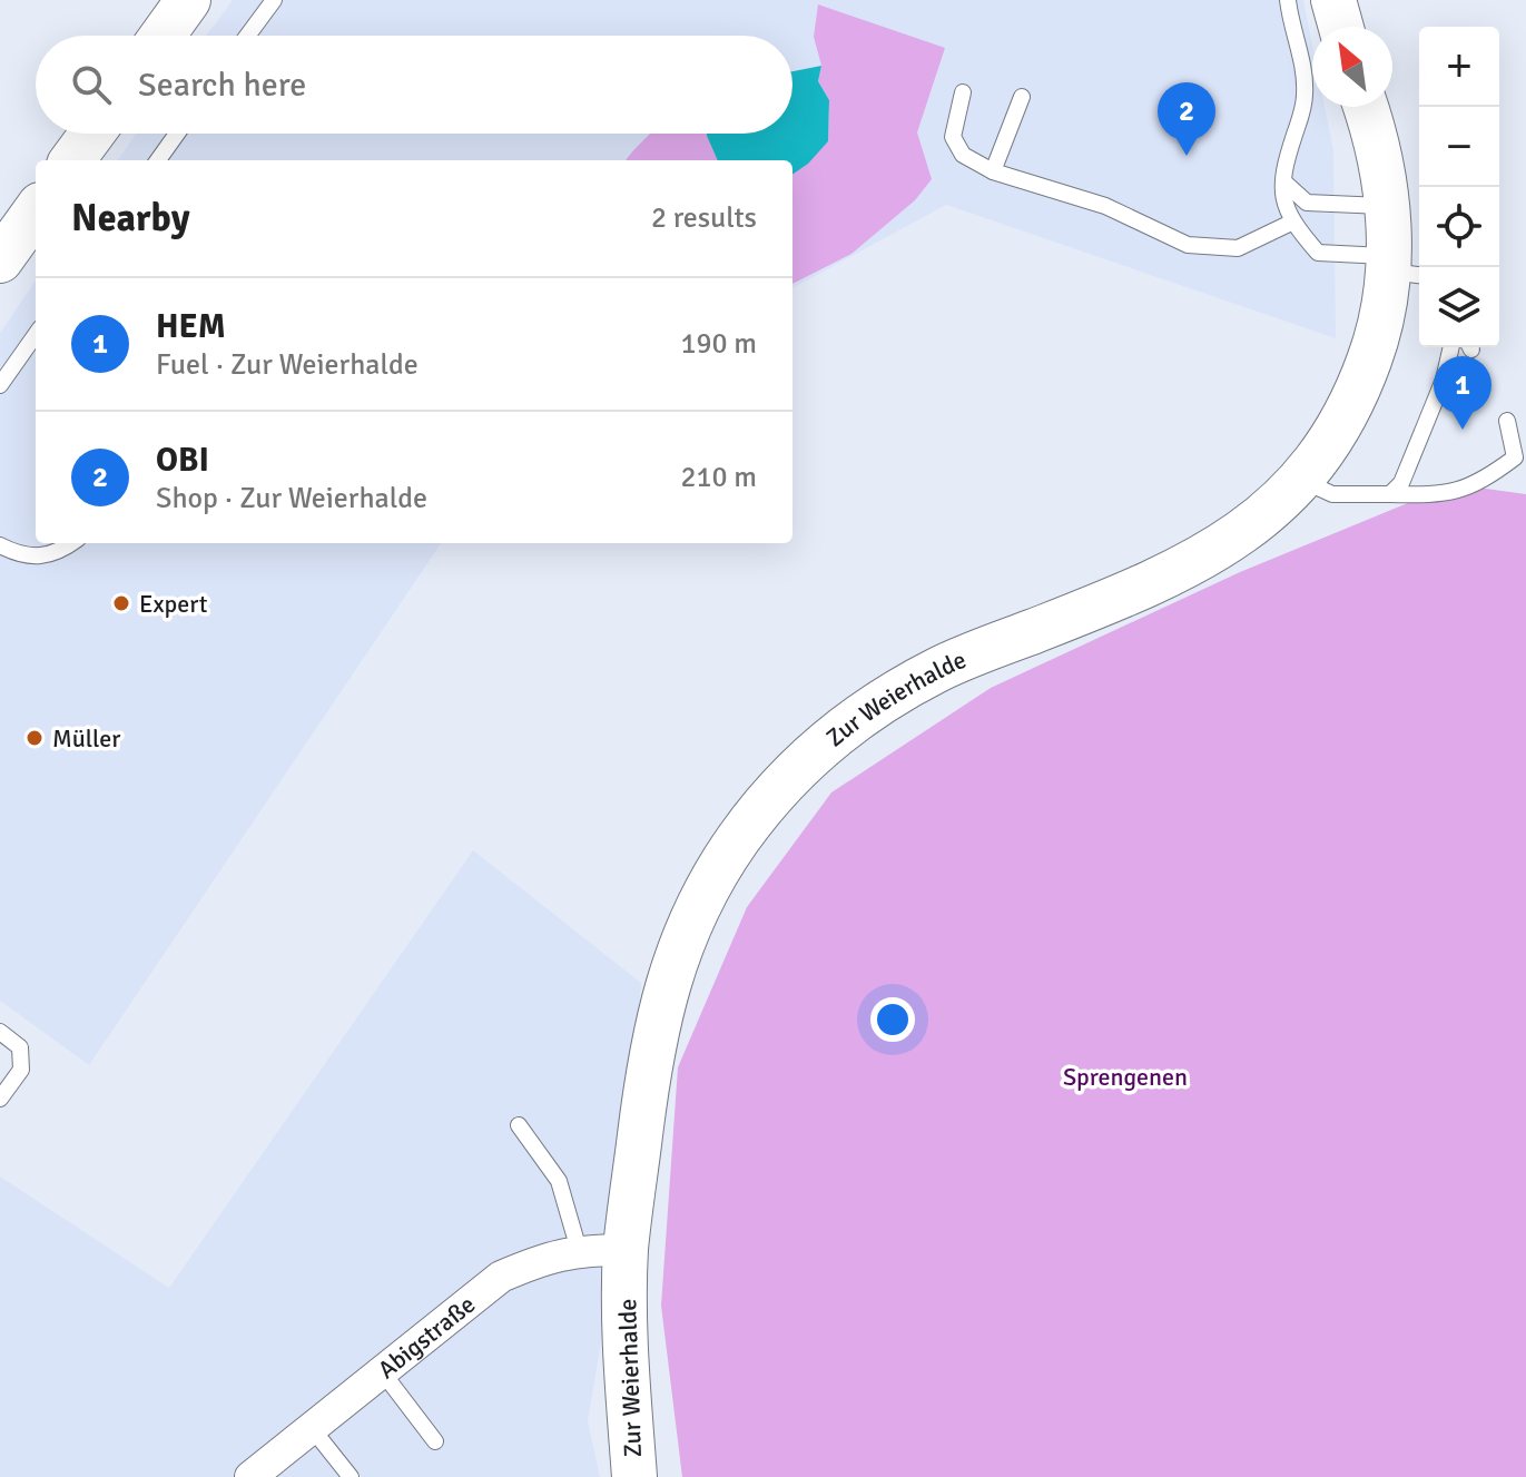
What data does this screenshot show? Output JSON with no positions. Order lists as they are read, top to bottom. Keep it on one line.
{"streets":{"street":["Zur Weierhalde","Abigstraße"]},"crossings":[["Zur Weierhalde","Abigstraße"]],"parks":["Sprengenen"],"places":["Expert","Müller"],"north":"top left","page":{"map_buttons":["+","−"],"search":"Search here","pins":["2","1"],"heading":["Nearby","2 results"],"list":[{"mark":"1","name":"HEM","note":"Fuel · Zur Weierhalde","value":"190 m"},{"mark":"2","name":"OBI","note":"Shop · Zur Weierhalde","value":"210 m"}]}}
